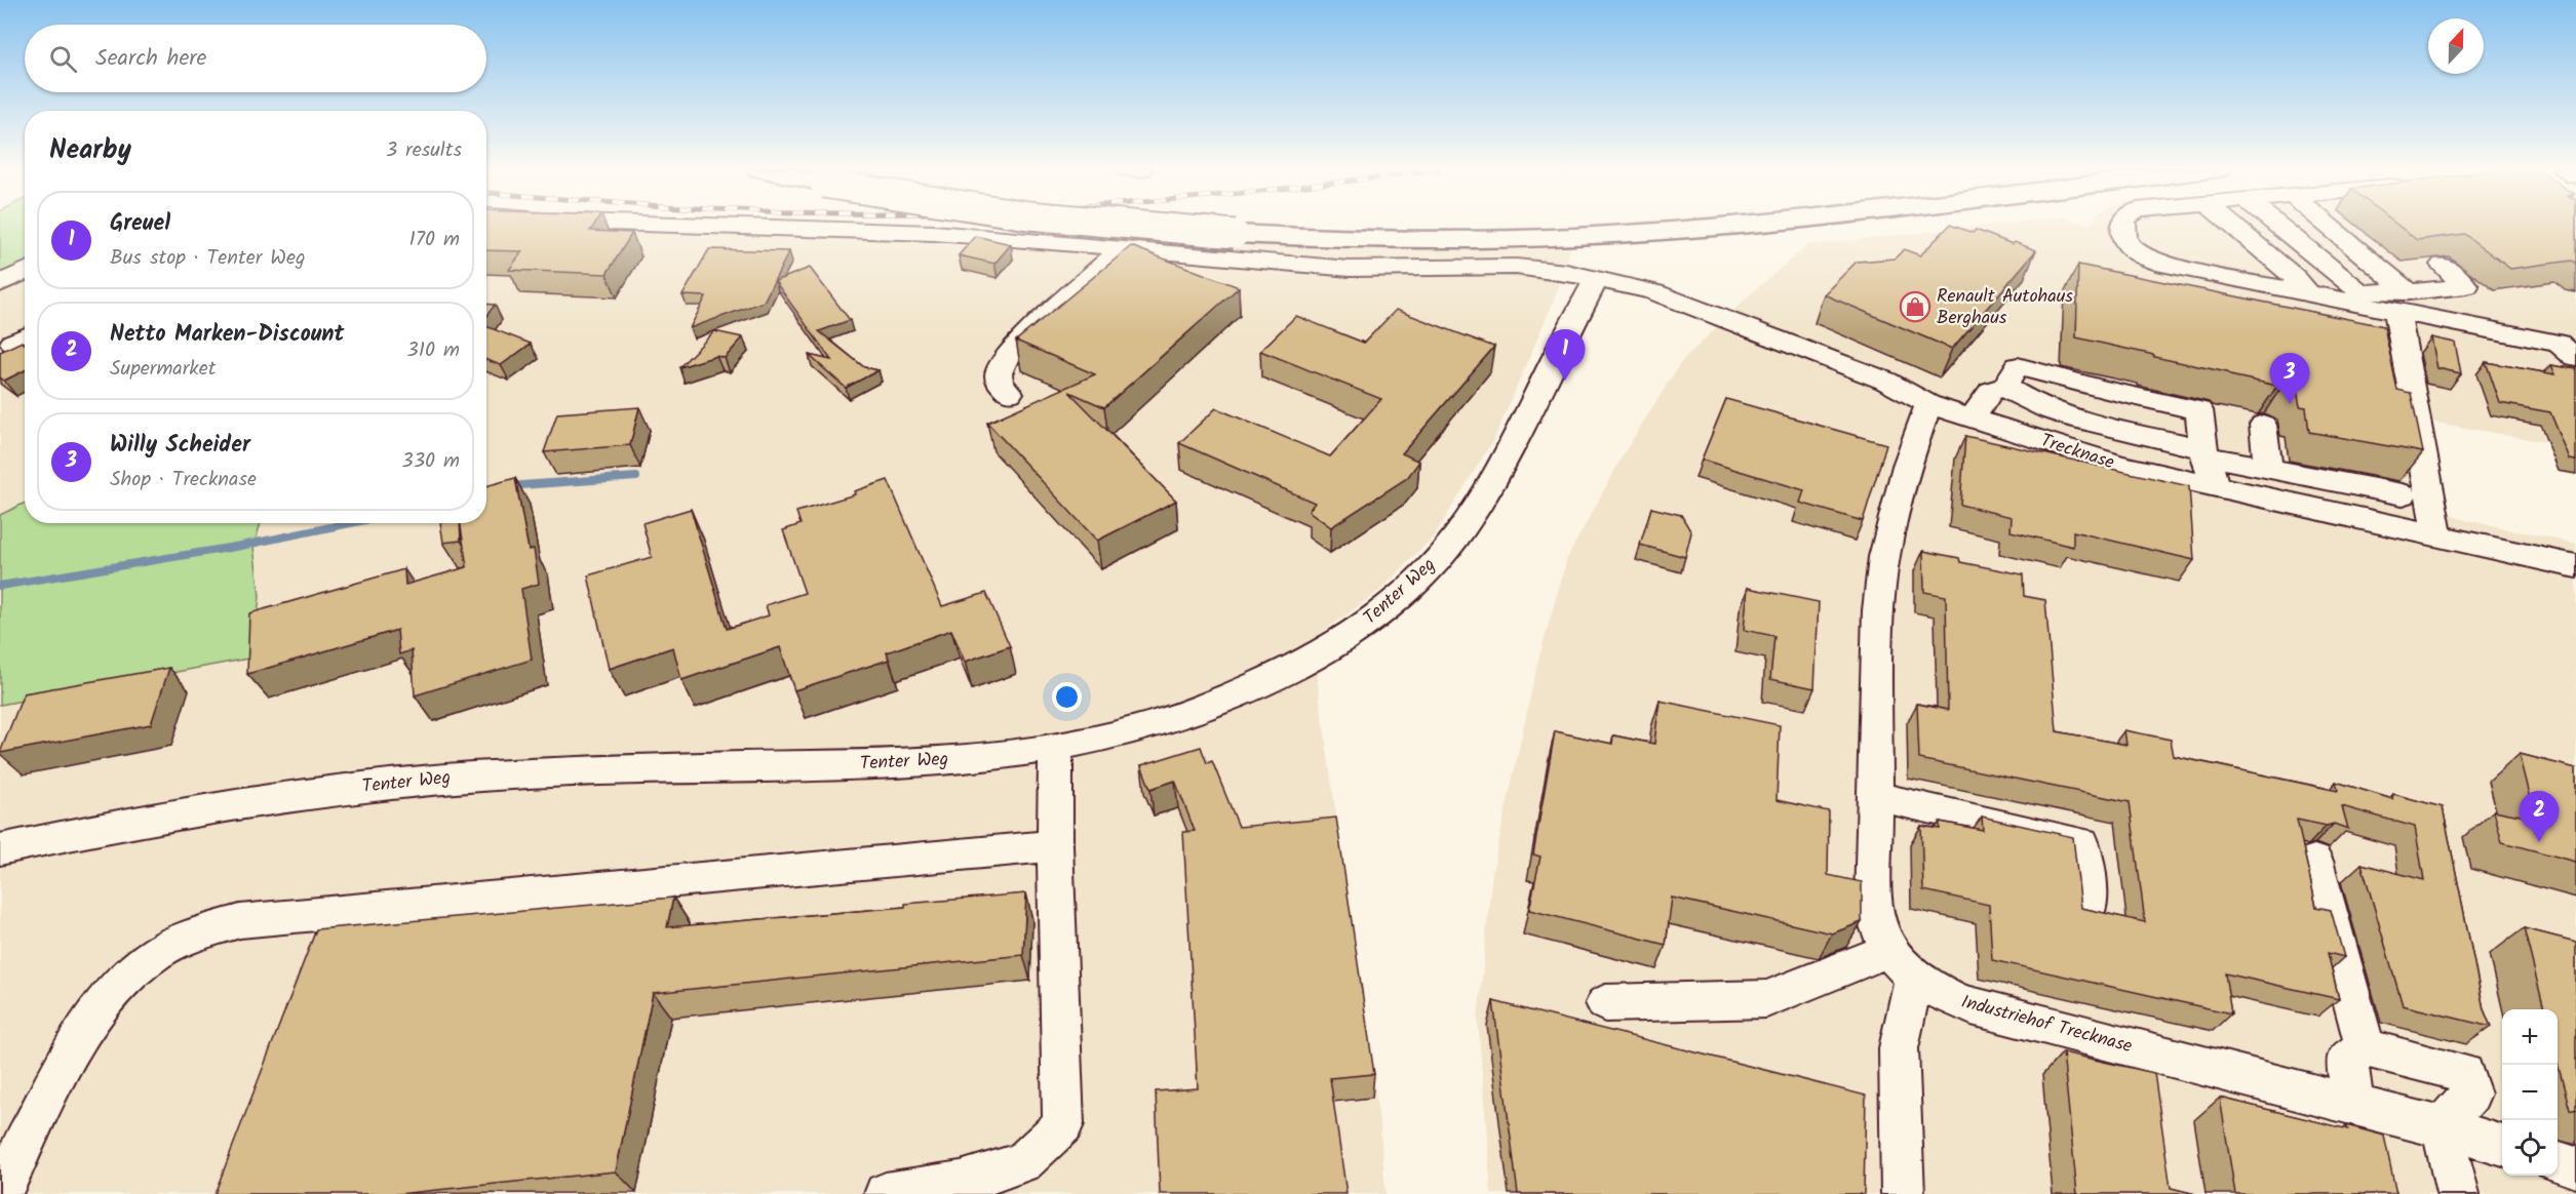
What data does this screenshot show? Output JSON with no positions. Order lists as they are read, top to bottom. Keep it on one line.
{"streets":{"street":["Trecknase","Tenter Weg","Industriehof Trecknase"]},"crossings":[["Trecknase","Tenter Weg"]],"places":{"shop":["Renault Autohaus Berghaus"]},"north":"top","page":{"search":"Search here","heading":["Nearby","3 results"],"list":[{"mark":"1","name":"Greuel","note":"Bus stop · Tenter Weg","value":"170 m"},{"mark":"2","name":"Netto Marken-Discount","note":"Supermarket","value":"310 m"},{"mark":"3","name":"Willy Scheider","note":"Shop · Trecknase","value":"330 m"}],"pins":["1","3","2"],"map_buttons":["+","−"]}}
